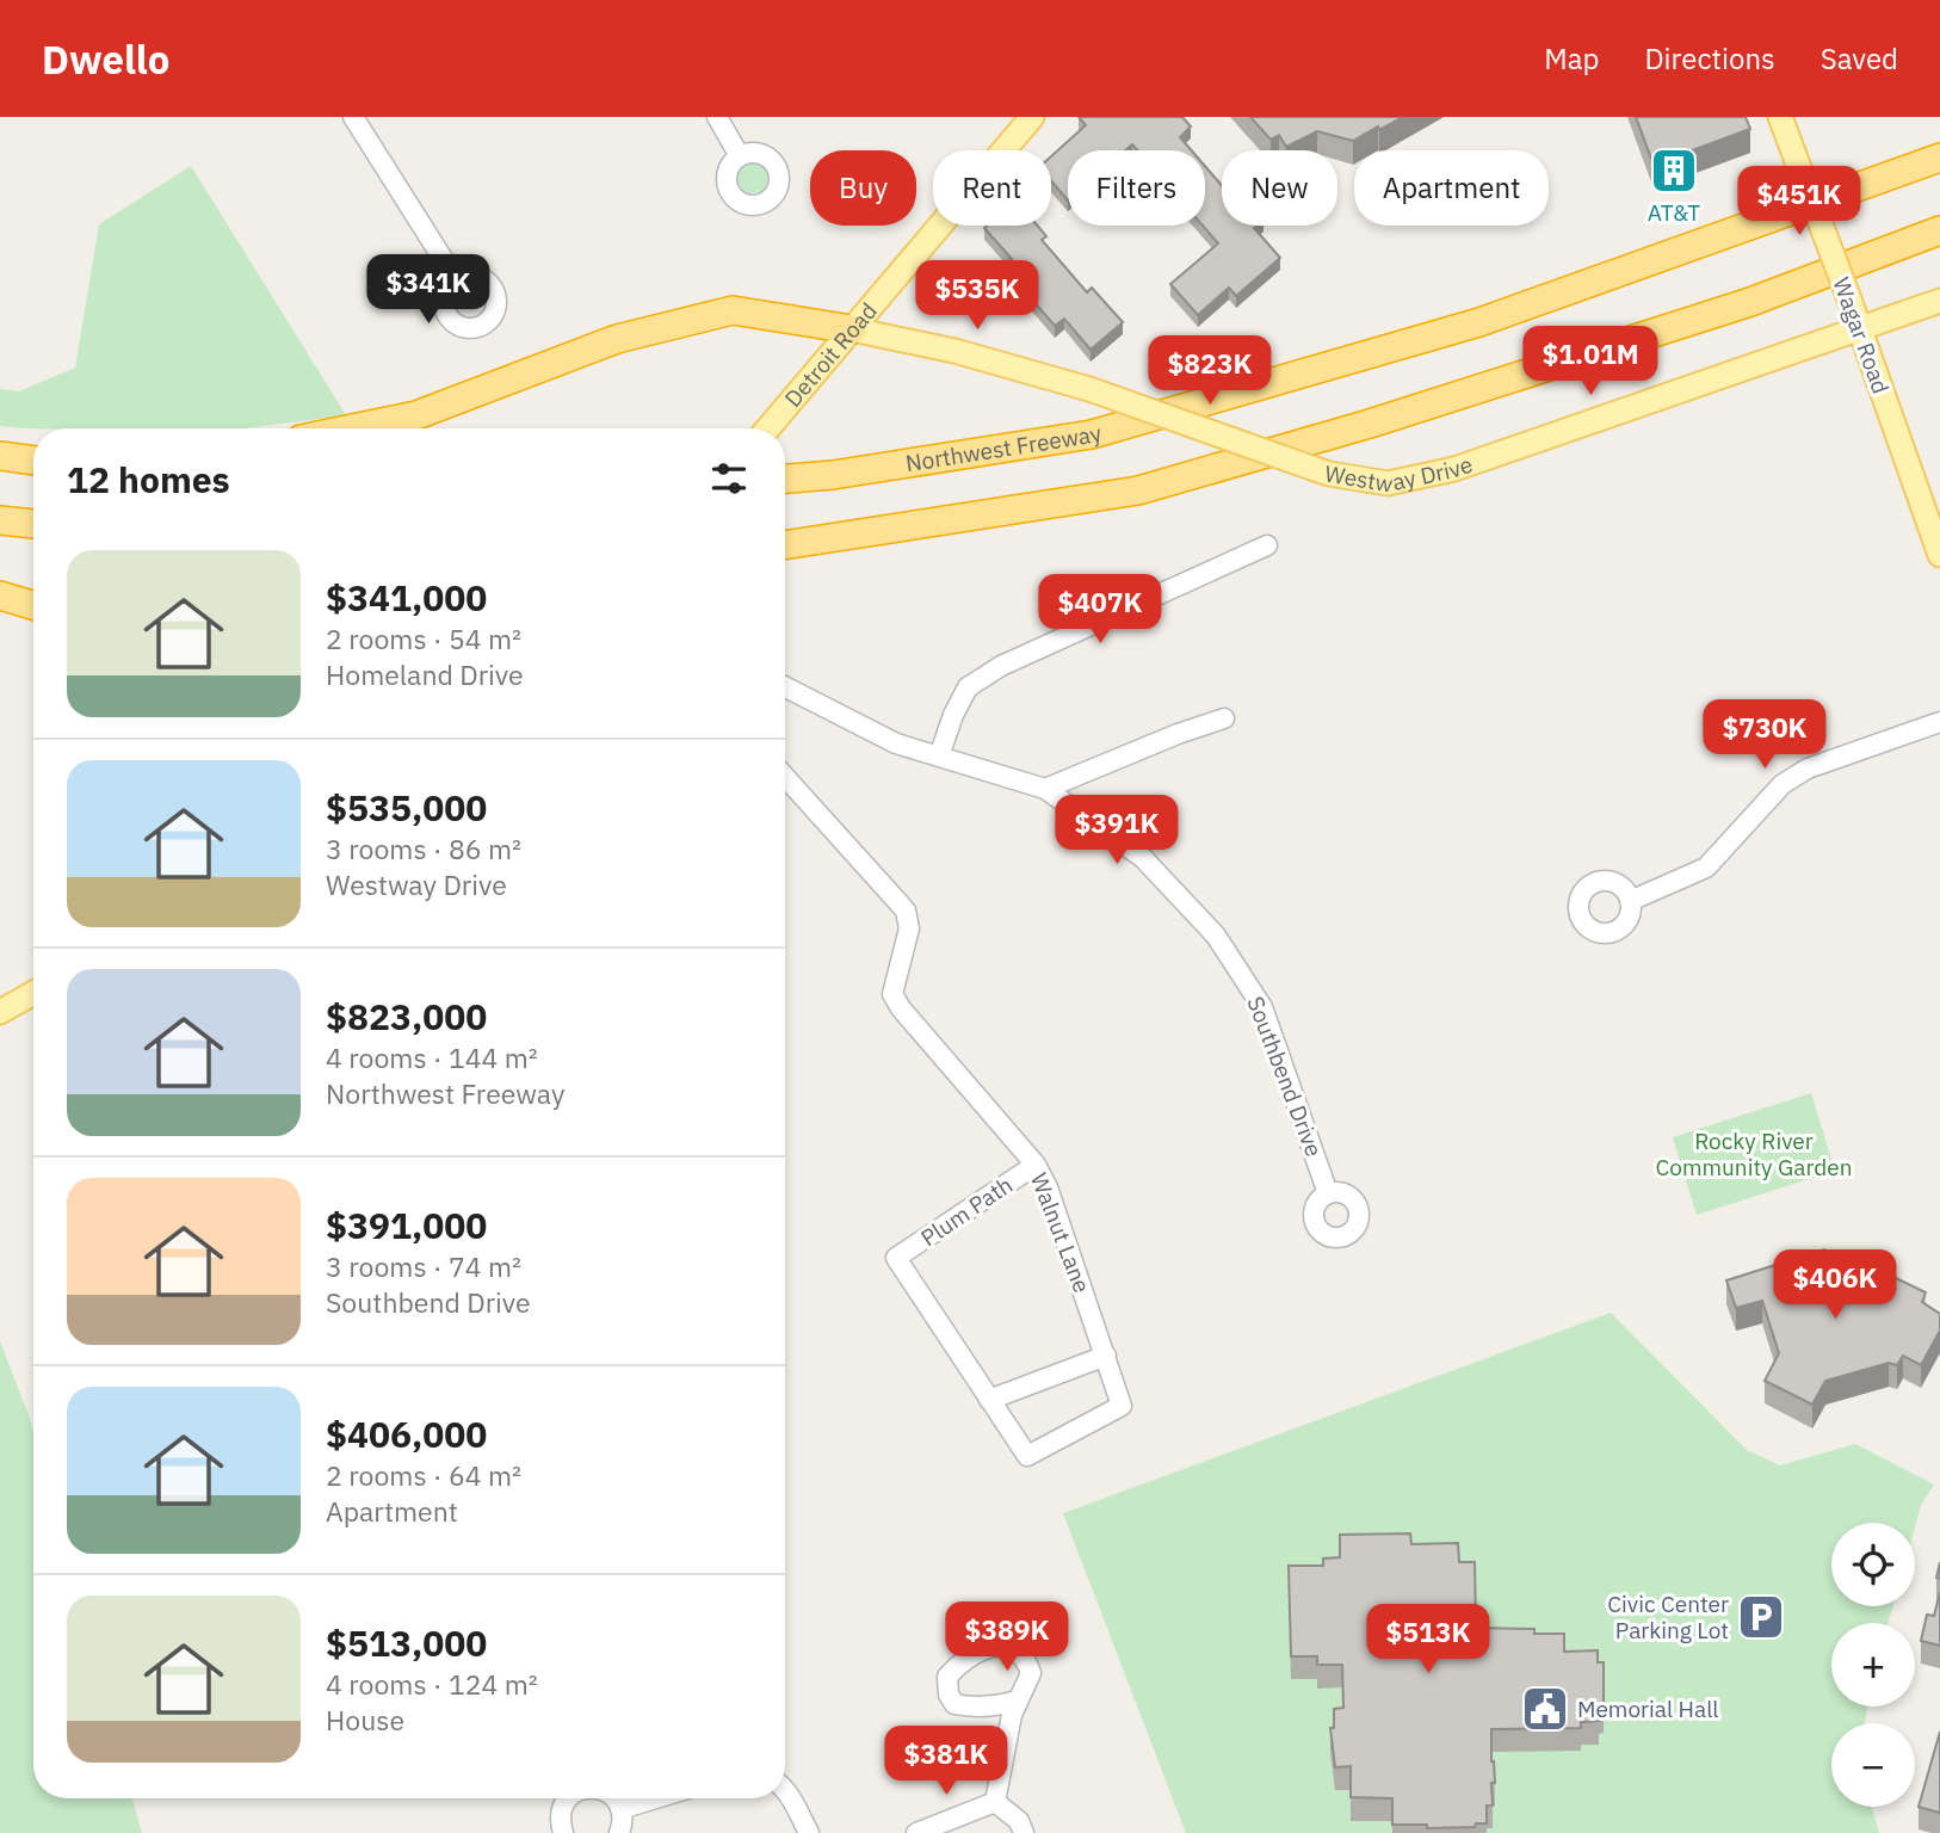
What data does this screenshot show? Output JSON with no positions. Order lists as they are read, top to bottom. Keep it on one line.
{"streets":{"highway":["Northwest Freeway"],"main road":["Wagar Road","Detroit Road","Westway Drive"],"street":["Southbend Drive","Plum Path","Walnut Lane"]},"crossings":[["Wagar Road","Westway Drive"],["Detroit Road","Westway Drive"],["Plum Path","Walnut Lane"]],"parks":["Rocky River Community Garden"],"places":{"building":["AT&T"],"parking":["Civic Center Parking Lot"],"public building":["Memorial Hall"]},"page":{"header":"Dwello","nav":["Map","Directions","Saved"],"chip":["Buy","Rent","Filters","New","Apartment"],"price":["$451K","$341K","$535K","$1.01M","$823K","$407K","$730K","$391K","$406K","$389K","$513K","$381K"],"heading":"12 homes","list":[{"name":"$341,000","note":"2 rooms · 54 m² · Homeland Drive"},{"name":"$535,000","note":"3 rooms · 86 m² · Westway Drive"},{"name":"$823,000","note":"4 rooms · 144 m² · Northwest Freeway"},{"name":"$391,000","note":"3 rooms · 74 m² · Southbend Drive"},{"name":"$406,000","note":"2 rooms · 64 m² · Apartment"},{"name":"$513,000","note":"4 rooms · 124 m² · House"}],"map_buttons":["+","−"]}}
